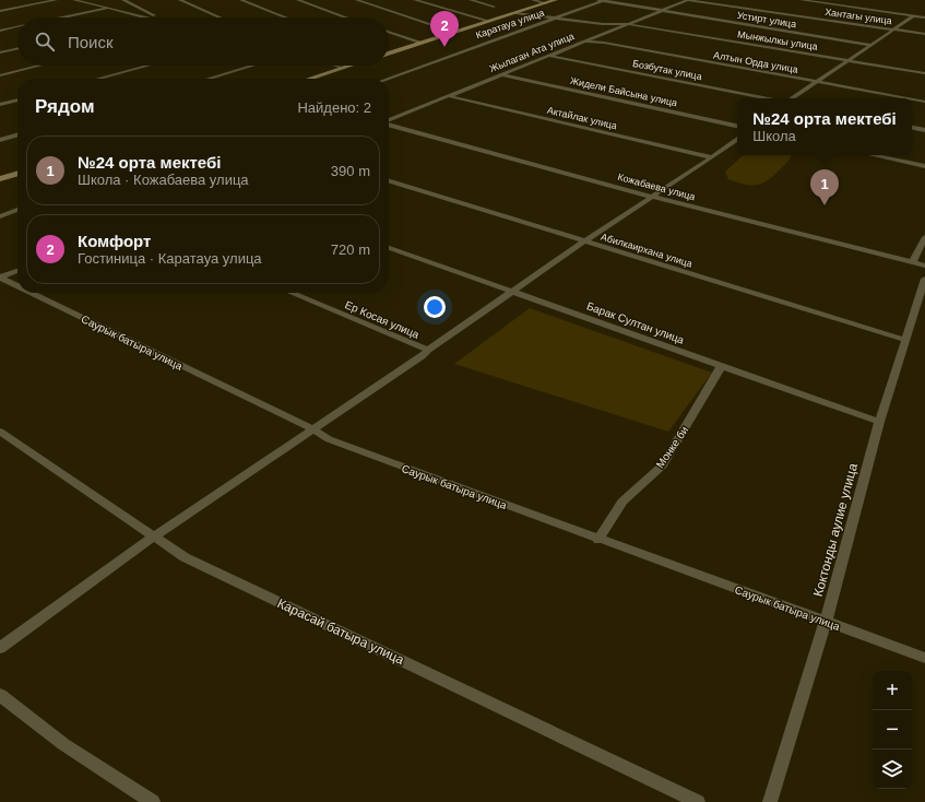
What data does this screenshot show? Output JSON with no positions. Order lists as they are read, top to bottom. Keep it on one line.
{"streets":{"street":["Хантагы улица","Устирт улица","Каратауа улица","Мынжылкы улица","Жылаган Ата улица","Алтын Орда улица","Бозбутак улица","Жидели Байсына улица","Актайлак улица","Кожабаева улица","Абилкаирхана улица","Ер Косая улица","Барак Султан улица","Саурык батыра улица","Монке би","Коктонды аулие улица","Карасай батыра улица"]},"crossings":[["Хантагы улица","Жылаган Ата улица"],["Устирт улица","Каратауа улица"],["Устирт улица","Жылаган Ата улица"],["Мынжылкы улица","Жылаган Ата улица"],["Жылаган Ата улица","Алтын Орда улица"],["Жылаган Ата улица","Бозбутак улица"],["Жылаган Ата улица","Жидели Байсына улица"],["Жылаган Ата улица","Актайлак улица"],["Абилкаирхана улица","Коктонды аулие улица"],["Барак Султан улица","Монке би"],["Барак Султан улица","Коктонды аулие улица"],["Саурык батыра улица","Монке би"],["Саурык батыра улица","Коктонды аулие улица"]],"page":{"pins":["2","1"],"search":"Поиск","heading":["Рядом","Найдено: 2"],"popup":["№24 орта мектебі","Школа"],"list":[{"mark":"1","name":"№24 орта мектебі","note":"Школа · Кожабаева улица","value":"390 m"},{"mark":"2","name":"Комфорт","note":"Гостиница · Каратауа улица","value":"720 m"}],"map_buttons":["+","−"]}}
